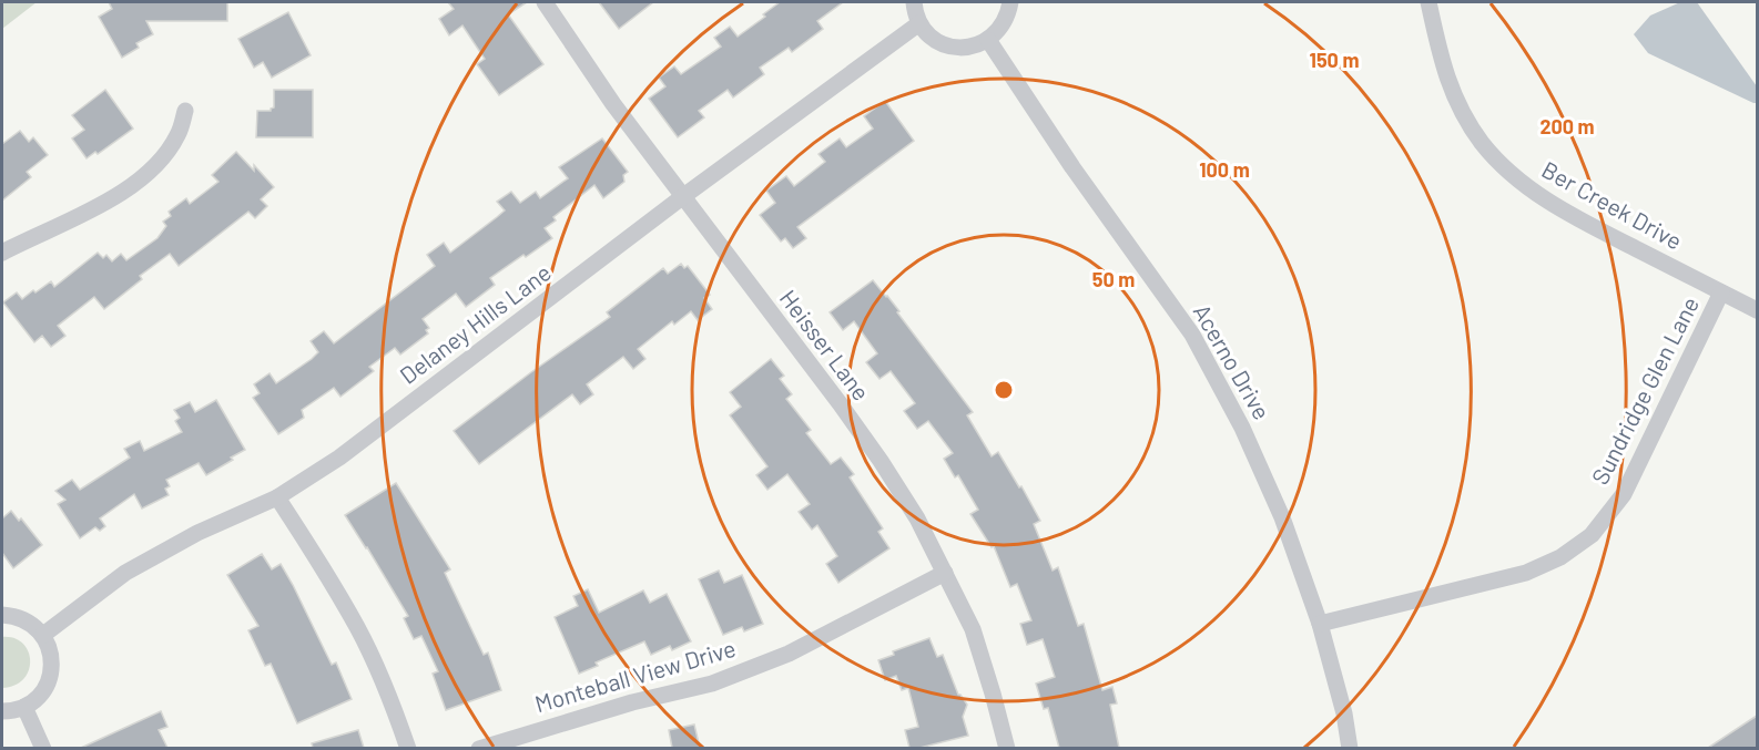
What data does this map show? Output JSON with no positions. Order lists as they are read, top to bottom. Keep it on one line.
{"streets":{"street":["Ber Creek Drive","Delaney Hills Lane","Heisser Lane","Acerno Drive","Sundridge Glen Lane","Monteball View Drive"]},"crossings":[["Ber Creek Drive","Sundridge Glen Lane"],["Delaney Hills Lane","Heisser Lane"],["Heisser Lane","Monteball View Drive"],["Acerno Drive","Sundridge Glen Lane"]],"rings":["150 m","200 m","100 m","50 m"]}
